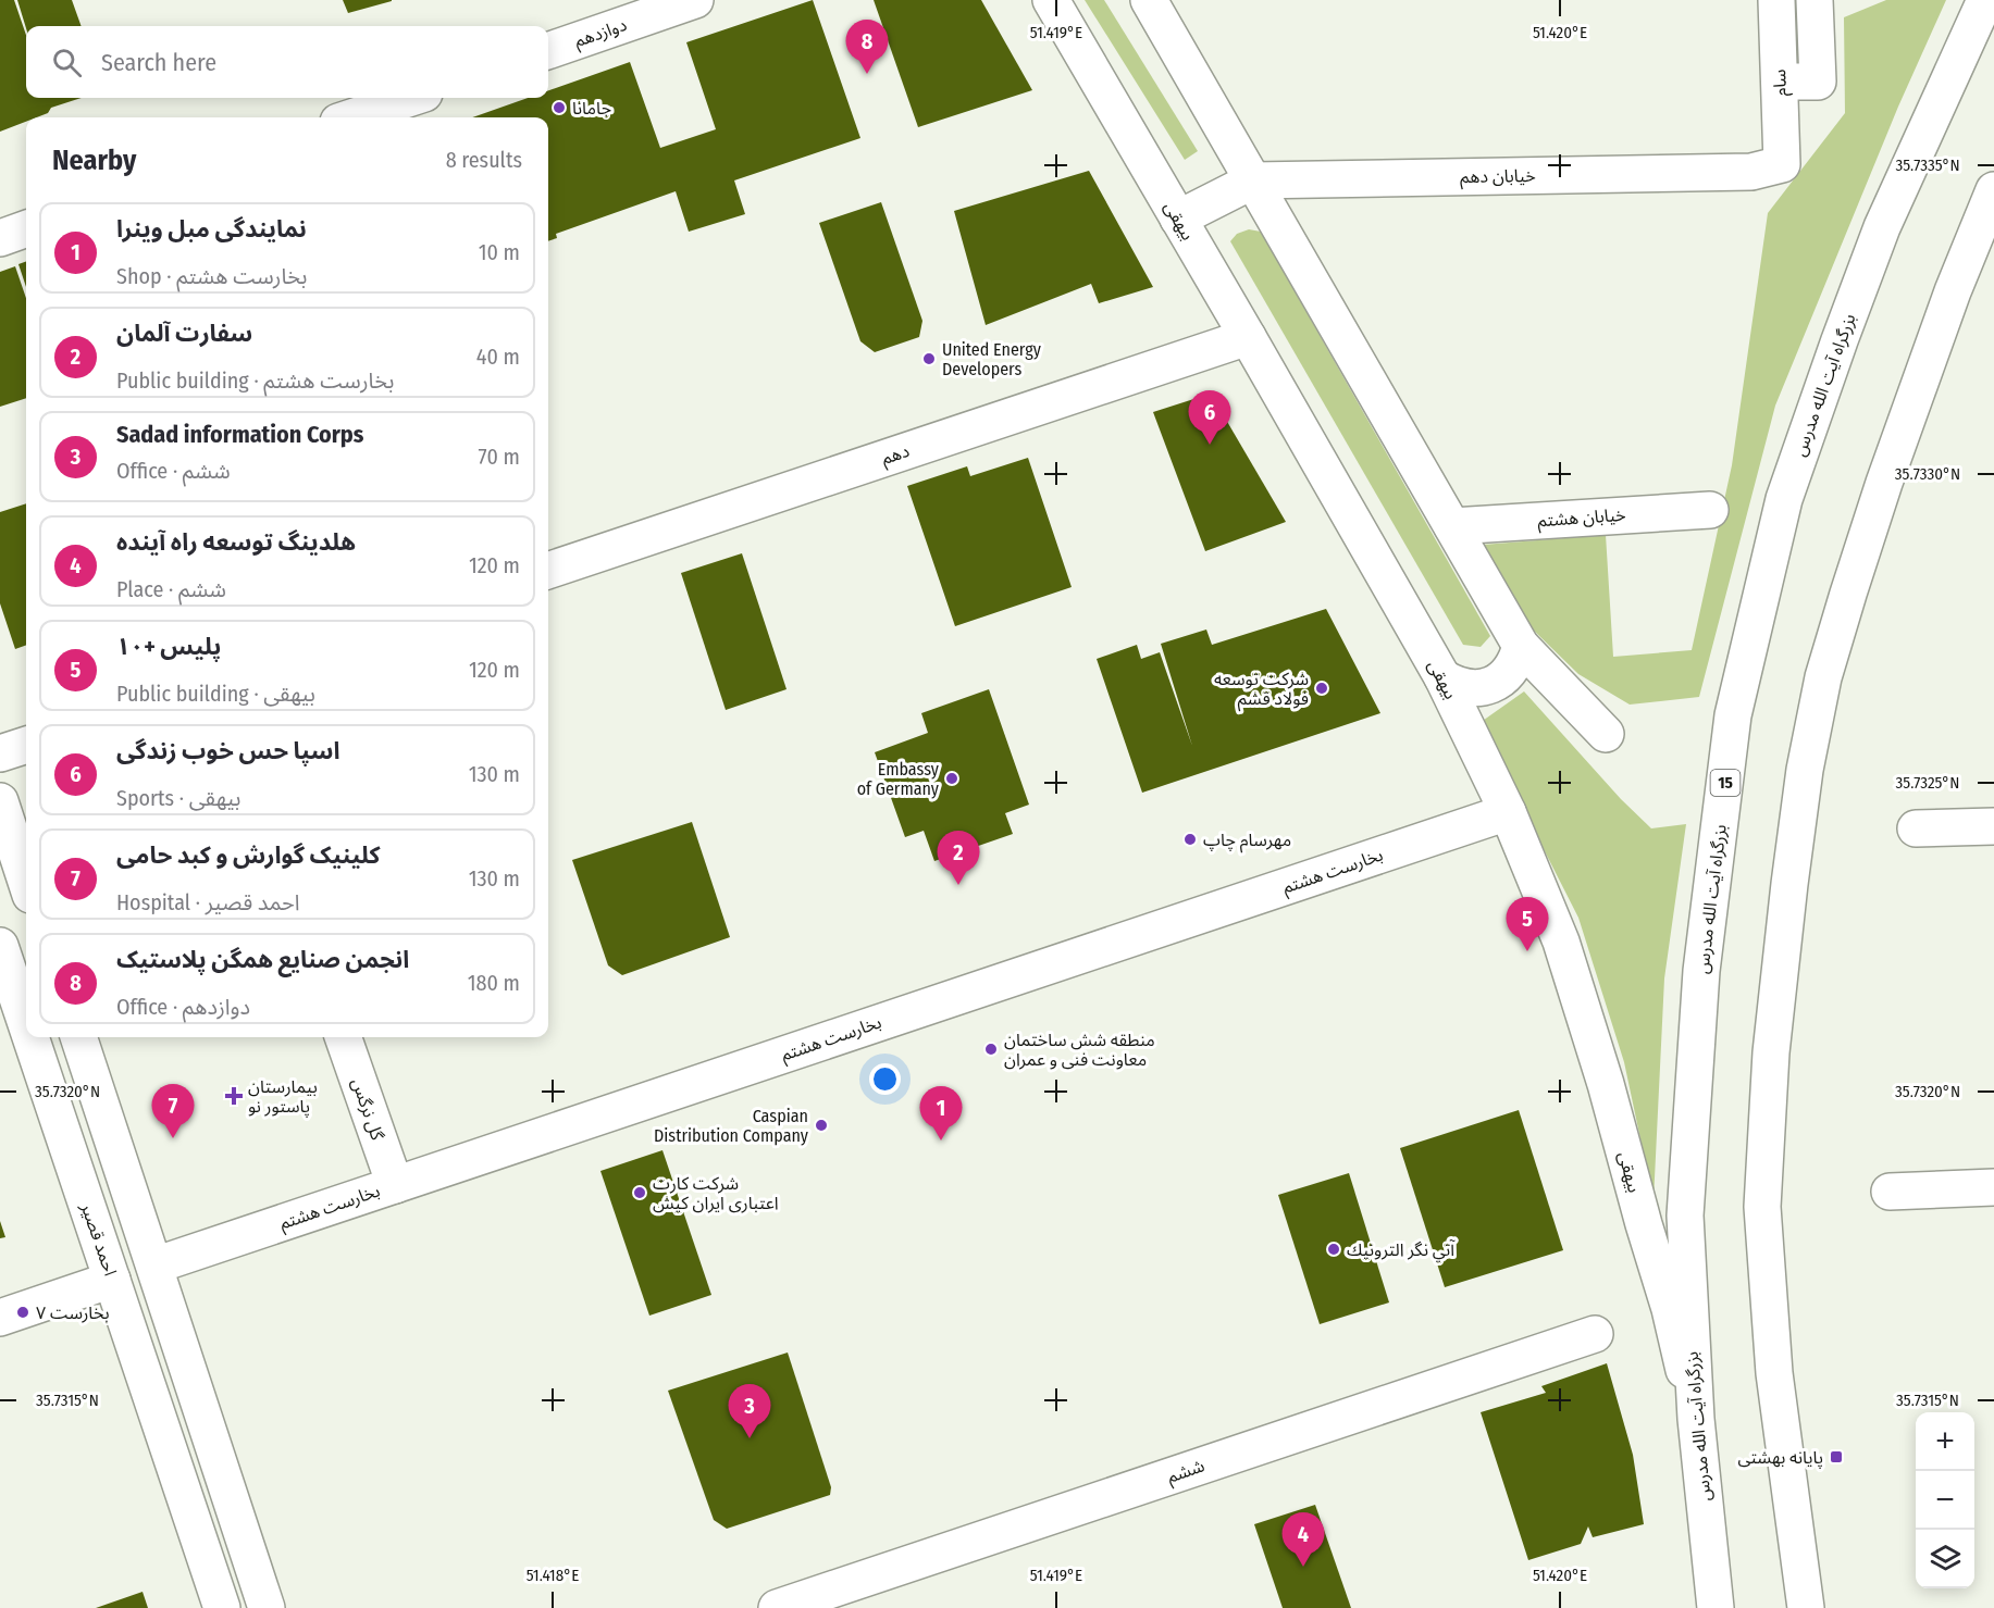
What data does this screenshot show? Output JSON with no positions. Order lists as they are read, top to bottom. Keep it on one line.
{"streets":{"main road":["دوازدهم","سام","خیابان دهم","بیهقی","بزرگراه آیت الله مدرس","دهم","خیابان هشتم","15","بخارست هشتم","گل نرگس","احمد قصیر","ششم"]},"crossings":[["سام","خیابان دهم"],["بیهقی","بزرگراه آیت الله مدرس"],["بیهقی","دهم"],["بیهقی","بخارست هشتم"],["بخارست هشتم","گل نرگس"],["بخارست هشتم","احمد قصیر"]],"places":{"other":["جامانا","United Energy Developers","شرکت توسعه فولاد قشم","Embassy of Germany","مهرسام چاپ","منطقه شش ساختمان معاونت فنی و عمران","Caspian Distribution Company","شرکت کارت اعتباری ایران کیش","آتي نگر الترونيك","بخارست ۷"],"health":["بیمارستان پاستور نو"],"transit":["پایانه بهشتی"]},"page":{"pins":["8","6","2","5","7","1","3","4"],"search":"Search here","heading":["Nearby","8 results"],"list":[{"mark":"1","name":"نمایندگی مبل وینرا","note":"Shop · بخارست هشتم","value":"10 m"},{"mark":"2","name":"سفارت آلمان","note":"Public building · بخارست هشتم","value":"40 m"},{"mark":"3","name":"Sadad information Corps","note":"Office · ششم","value":"70 m"},{"mark":"4","name":"هلدینگ توسعه راه آینده","note":"Place · ششم","value":"120 m"},{"mark":"5","name":"پلیس +۱٠","note":"Public building · بیهقی","value":"120 m"},{"mark":"6","name":"اسپا حس خوب زندگی","note":"Sports · بیهقی","value":"130 m"},{"mark":"7","name":"کلینیک گوارش و کبد حامی","note":"Hospital · احمد قصیر","value":"130 m"},{"mark":"8","name":"انجمن صنایع همگن پلاستیک","note":"Office · دوازدهم","value":"180 m"}],"map_buttons":["+","−"]},"coordinates":["51.419°E","51.420°E","35.7335°N","35.7330°N","35.7325°N","35.7320°N","35.7315°N","51.418°E"]}
